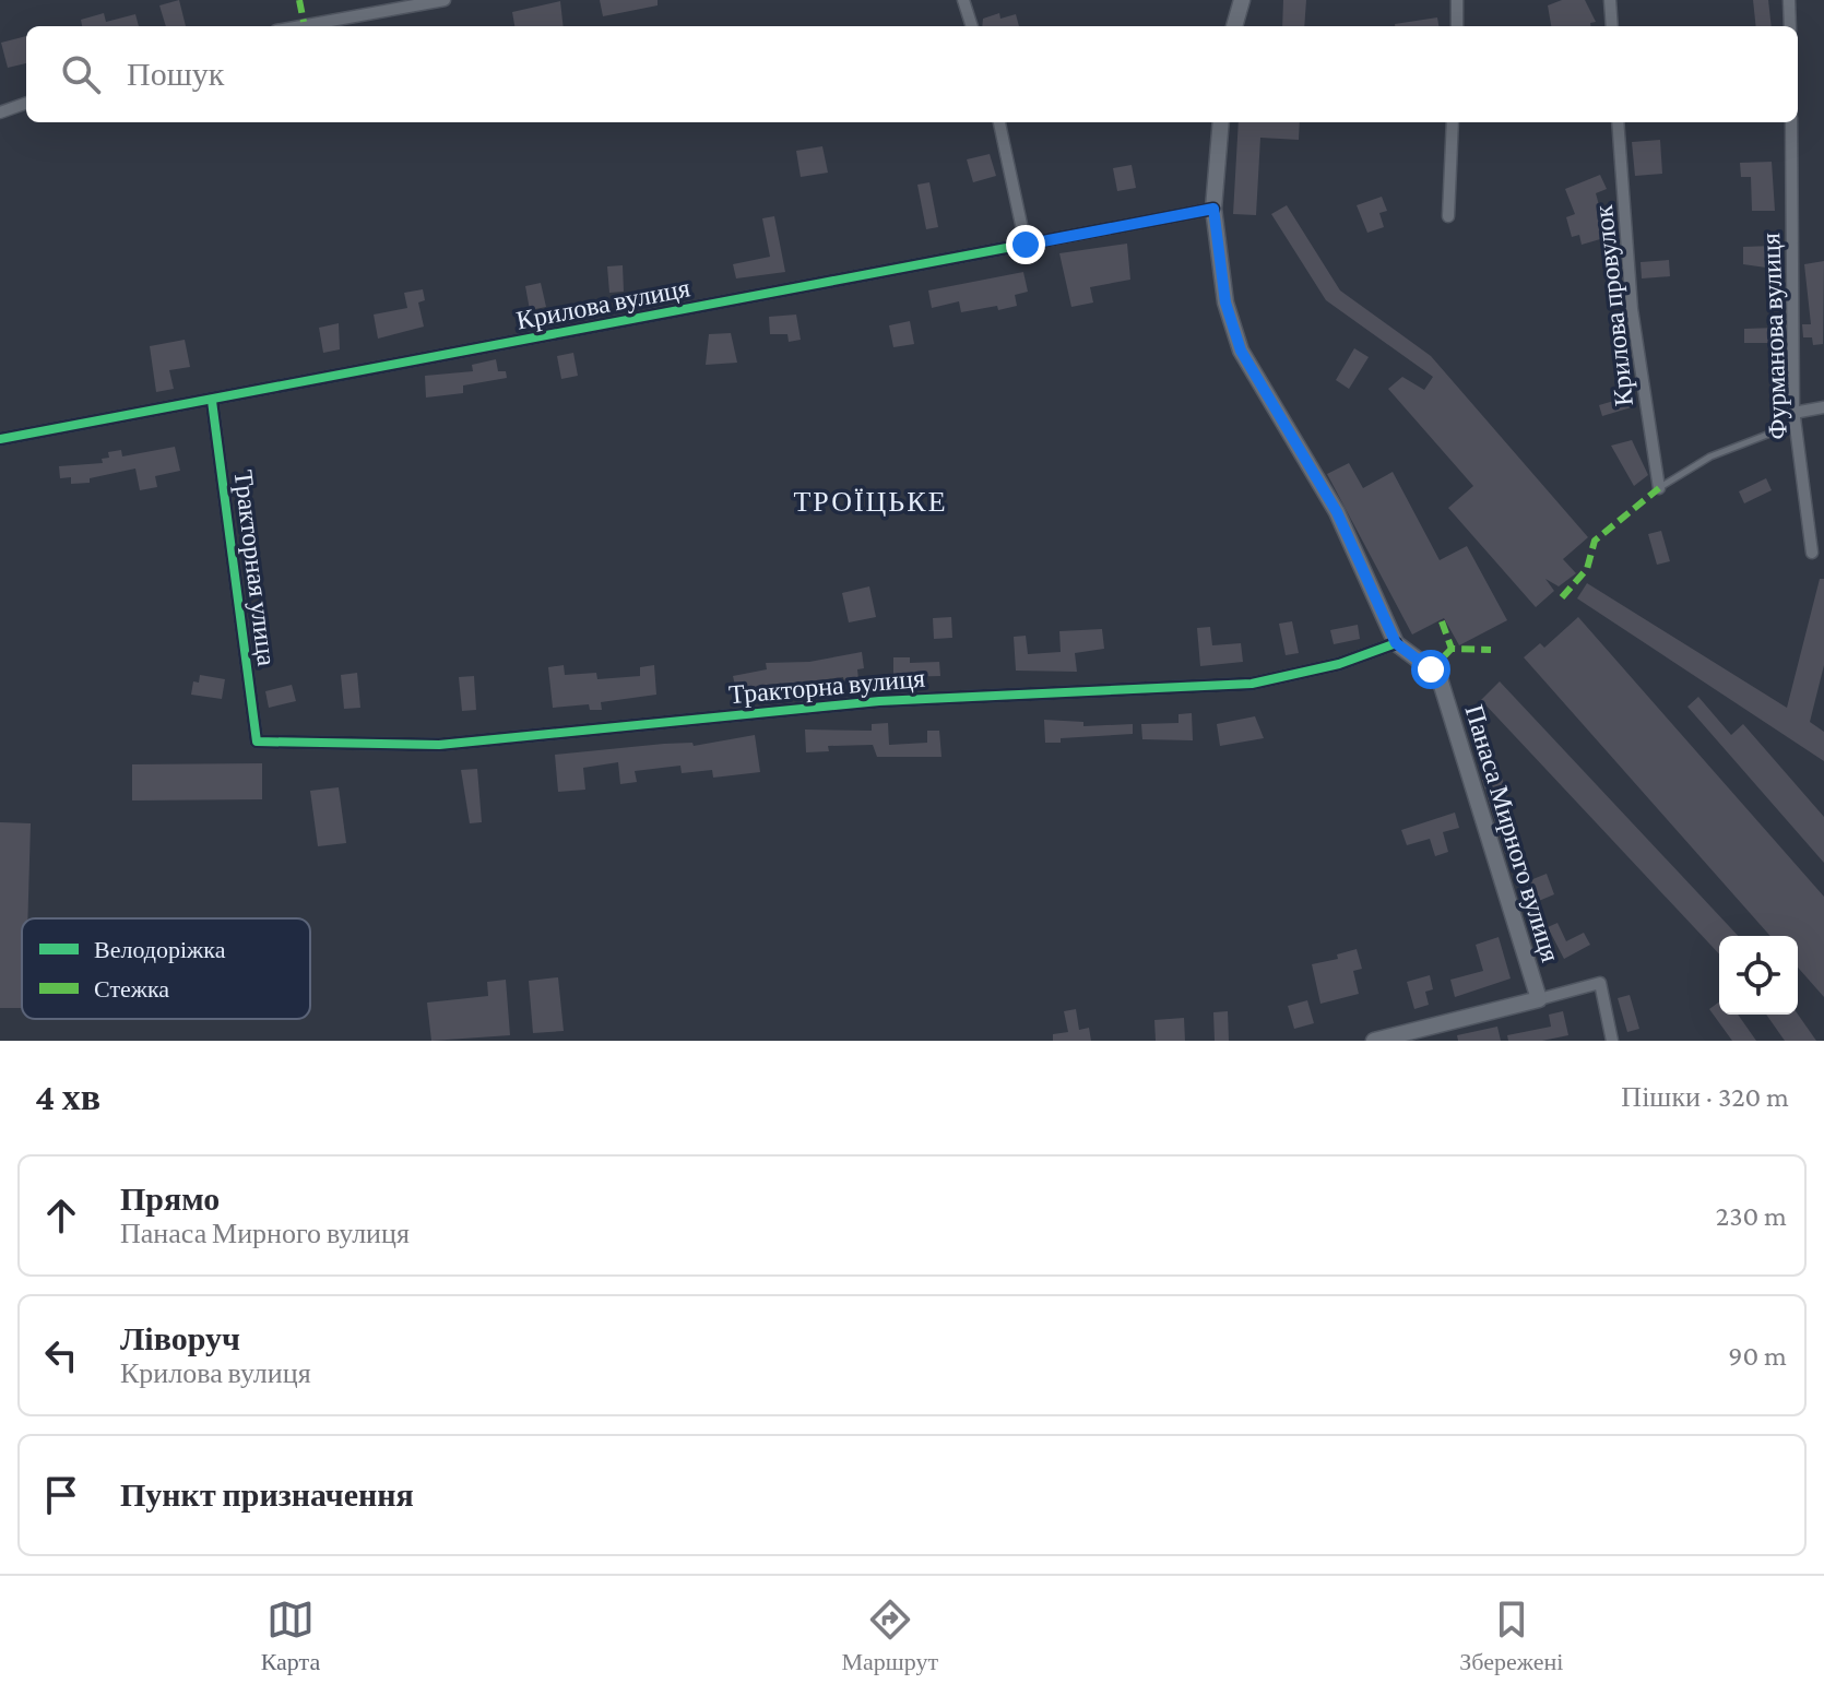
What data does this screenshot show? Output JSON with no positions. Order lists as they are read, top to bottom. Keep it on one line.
{"streets":{"street":["Крилова вулиця","Крилова провулок","Фурманова вулиця","Тракторная улица","Тракторна вулиця","Панаса Мирного вулиця"]},"crossings":[["Крилова вулиця","Тракторная улица"],["Крилова вулиця","Панаса Мирного вулиця"],["Тракторная улица","Тракторна вулиця"],["Тракторна вулиця","Панаса Мирного вулиця"]],"districts":["ТРОЇЦЬКЕ"],"legend":["Велодоріжка","Стежка"],"page":{"search":"Пошук","heading":["4 хв","Пішки · 320 m"],"list":[["Прямо","Панаса Мирного вулиця","230 m"],["Ліворуч","Крилова вулиця","90 m"],"Пункт призначення"],"nav":["Карта","Маршрут","Збережені"]}}
